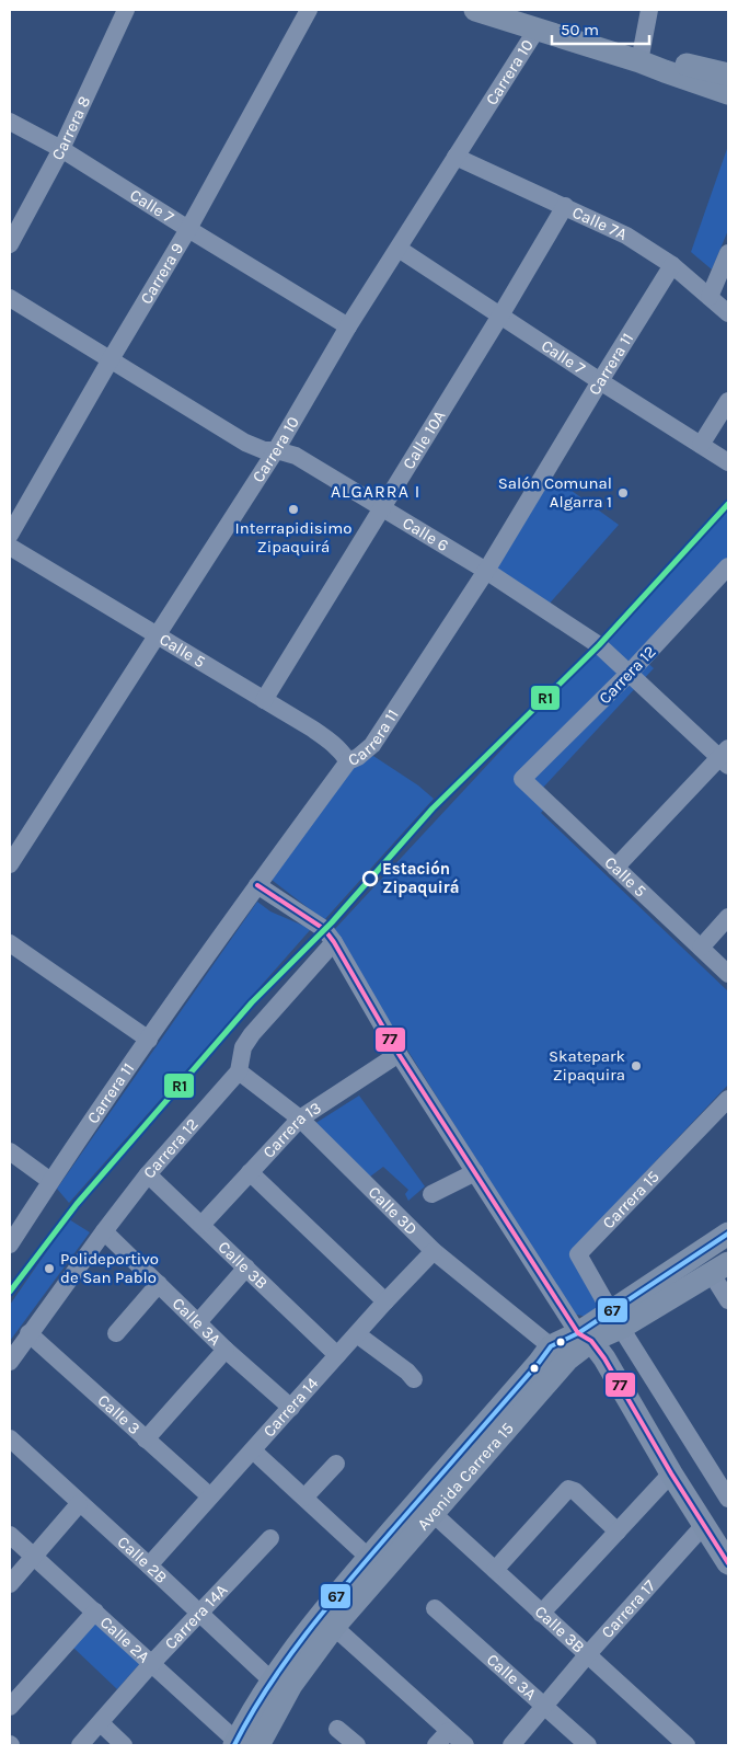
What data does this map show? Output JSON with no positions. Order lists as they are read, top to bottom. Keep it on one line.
{"streets":{"main road":["Avenida Carrera 15"],"street":["Carrera 10","Carrera 8","Calle 7","Calle 7A","Carrera 9","Carrera 11","Calle 10A","Calle 6","Calle 5","Carrera 12","Carrera 13","Carrera 15","Calle 3D","Calle 3B","Calle 3A","Carrera 14","Calle 3","Calle 2B","Carrera 17","Carrera 14A","Calle 2A"]},"crossings":[["Carrera 10","Calle 7"],["Carrera 10","Calle 7A"],["Carrera 10","Calle 6"],["Carrera 10","Calle 5"],["Carrera 8","Calle 7"],["Calle 7","Carrera 9"],["Calle 7","Carrera 11"],["Calle 7","Calle 10A"],["Calle 7A","Carrera 11"],["Calle 7A","Calle 10A"],["Carrera 9","Calle 6"],["Carrera 11","Calle 6"],["Carrera 11","Calle 5"],["Calle 10A","Calle 6"],["Calle 10A","Calle 5"],["Calle 6","Carrera 12"],["Calle 5","Carrera 12"],["Carrera 12","Calle 3D"],["Carrera 12","Calle 3B"],["Carrera 12","Calle 3A"],["Carrera 12","Calle 3"],["Carrera 13","Calle 3D"],["Carrera 13","Calle 3B"],["Carrera 15","Avenida Carrera 15"],["Calle 3D","Carrera 14"],["Calle 3D","Avenida Carrera 15"],["Calle 3B","Carrera 14"],["Calle 3B","Avenida Carrera 15"],["Calle 3B","Carrera 17"],["Calle 3A","Carrera 14"],["Calle 3A","Carrera 17"],["Carrera 14","Calle 3"],["Carrera 14","Calle 2B"],["Avenida Carrera 15","Calle 2B"],["Avenida Carrera 15","Calle 2A"],["Calle 2B","Carrera 14A"],["Carrera 14A","Calle 2A"]],"districts":["ALGARRA I"],"places":["Salón Comunal Algarra 1","Interrapidisimo Zipaquirá","Estación Zipaquirá","Skatepark Zipaquira","Polideportivo de San Pablo"],"lines":["transit line R1","transit line 77","transit line 67"],"scale_bar":"50 m"}
